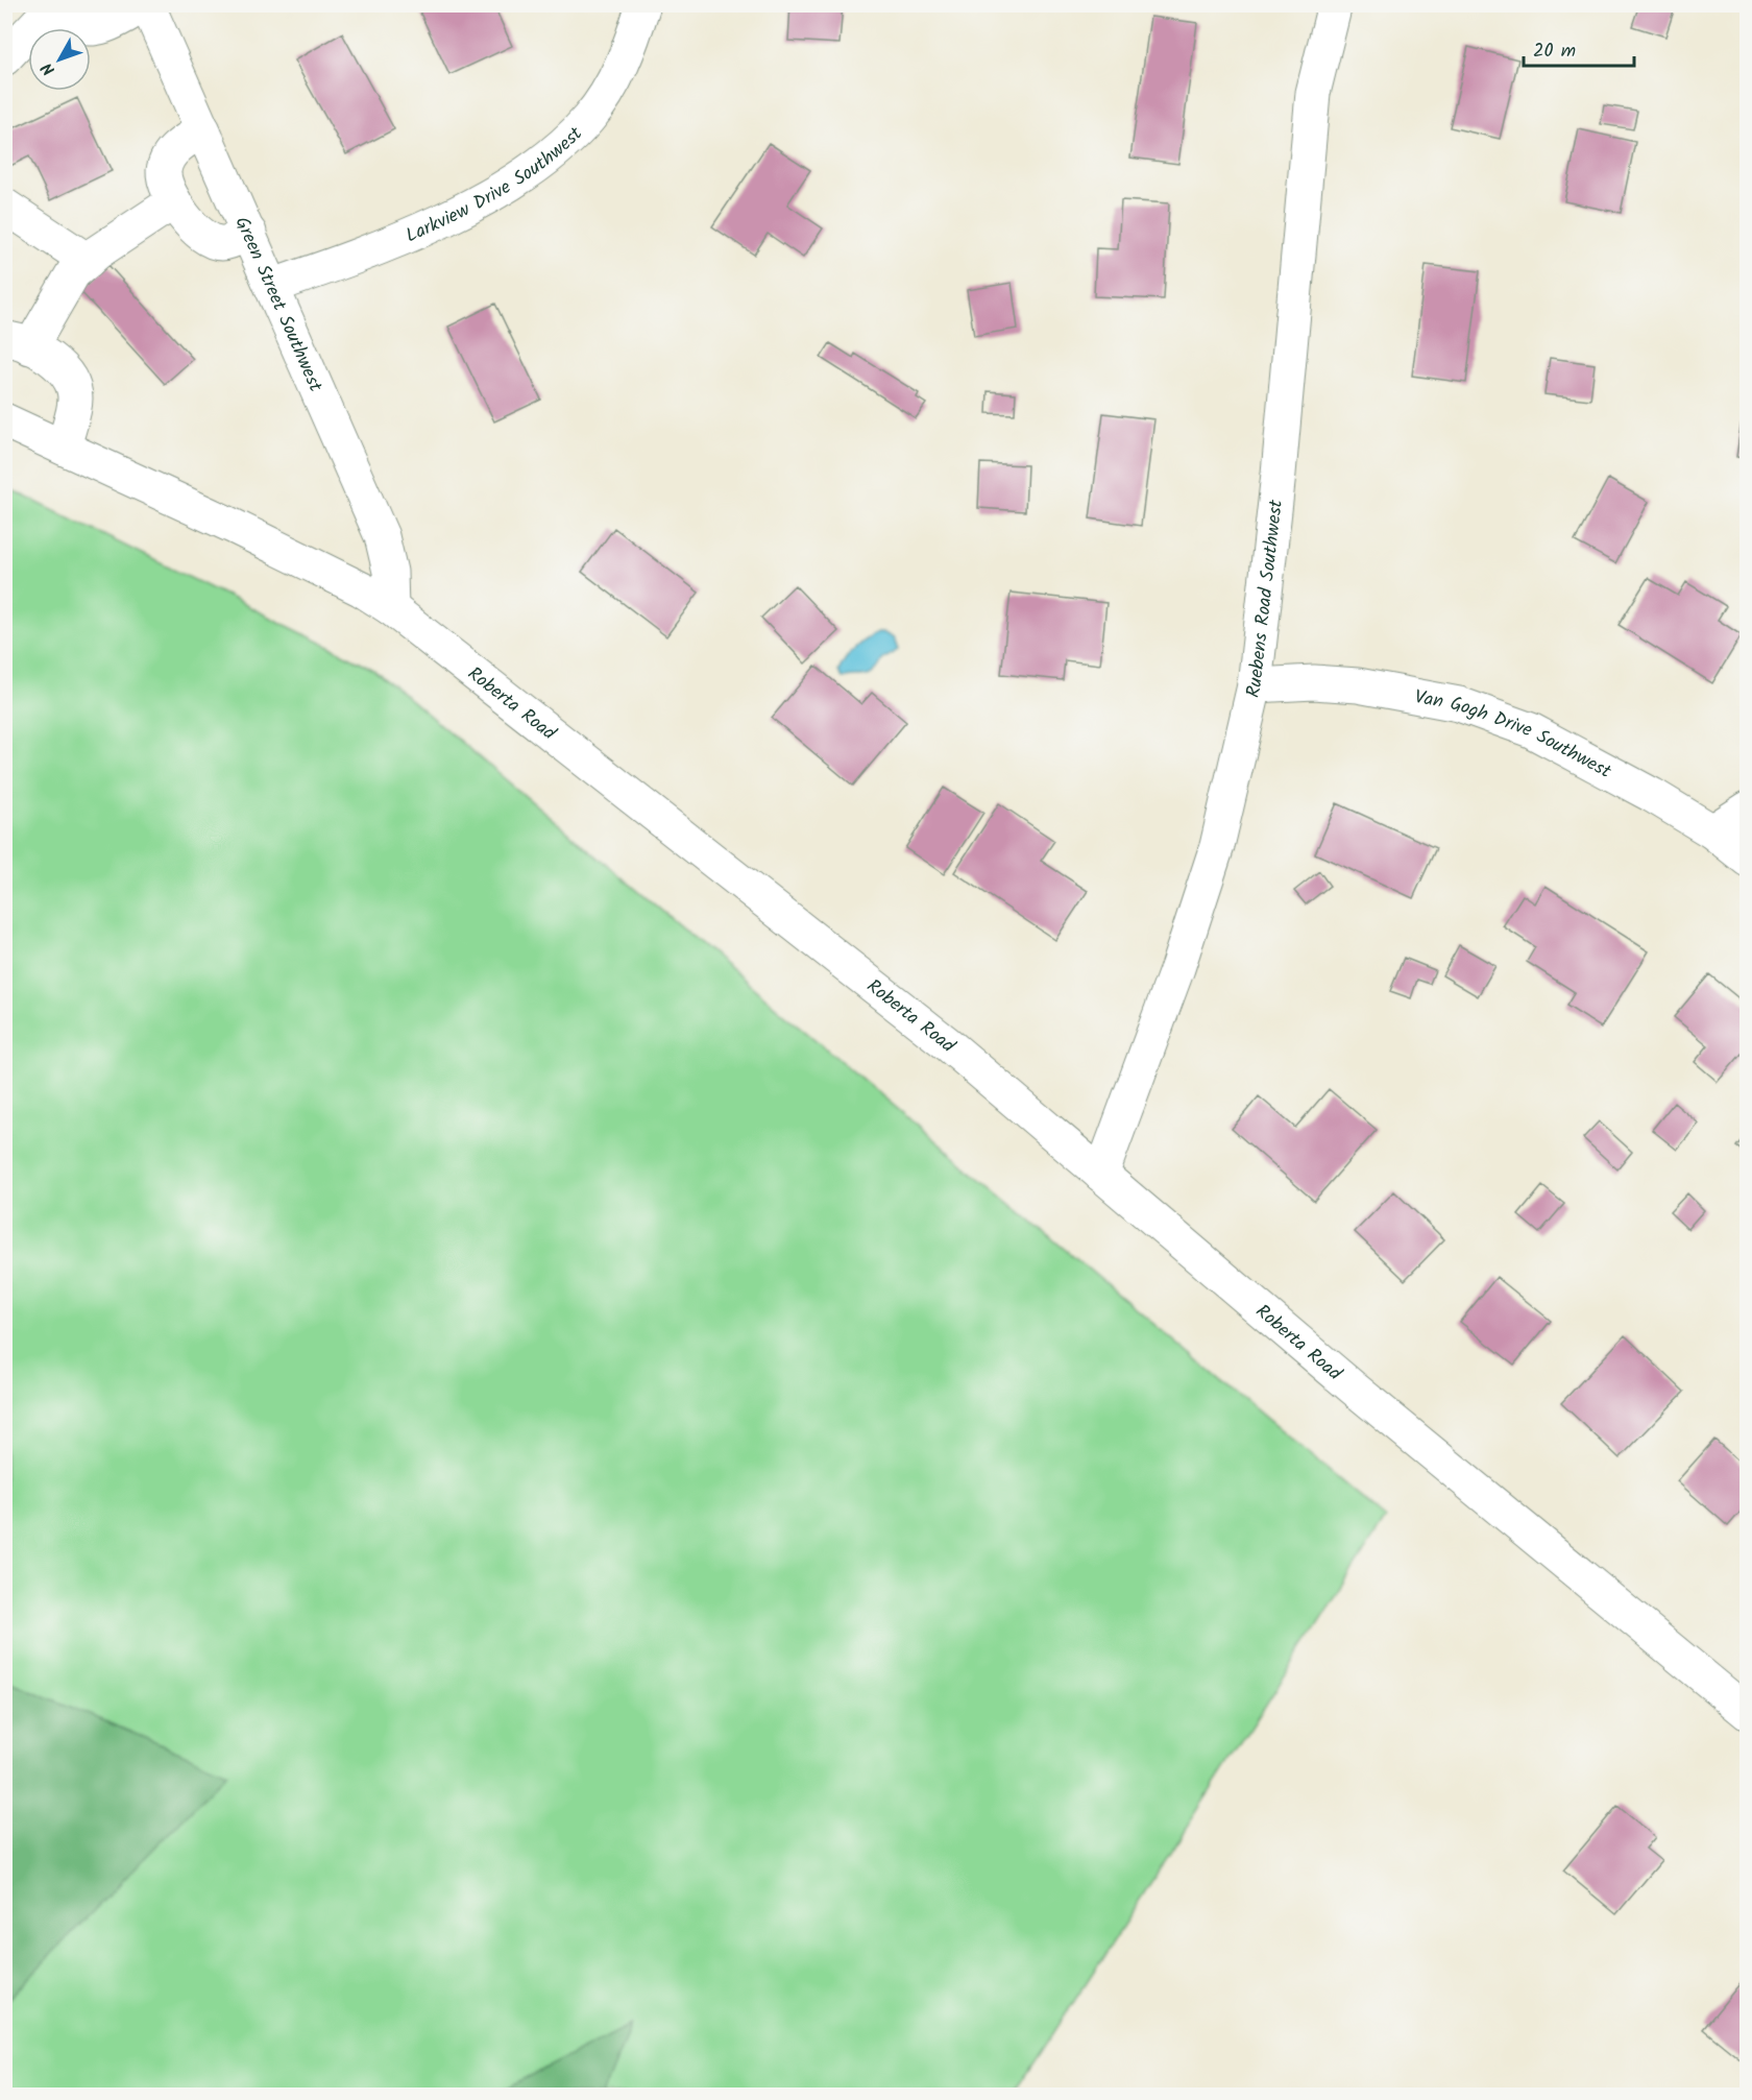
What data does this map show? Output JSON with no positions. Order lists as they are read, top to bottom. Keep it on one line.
{"streets":{"street":["Larkview Drive Southwest","Green Street Southwest","Ruebens Road Southwest","Roberta Road","Van Gogh Drive Southwest"]},"crossings":[["Larkview Drive Southwest","Green Street Southwest"],["Green Street Southwest","Roberta Road"],["Ruebens Road Southwest","Roberta Road"],["Ruebens Road Southwest","Van Gogh Drive Southwest"]],"scale_bar":"20 m","north":"bottom left"}
